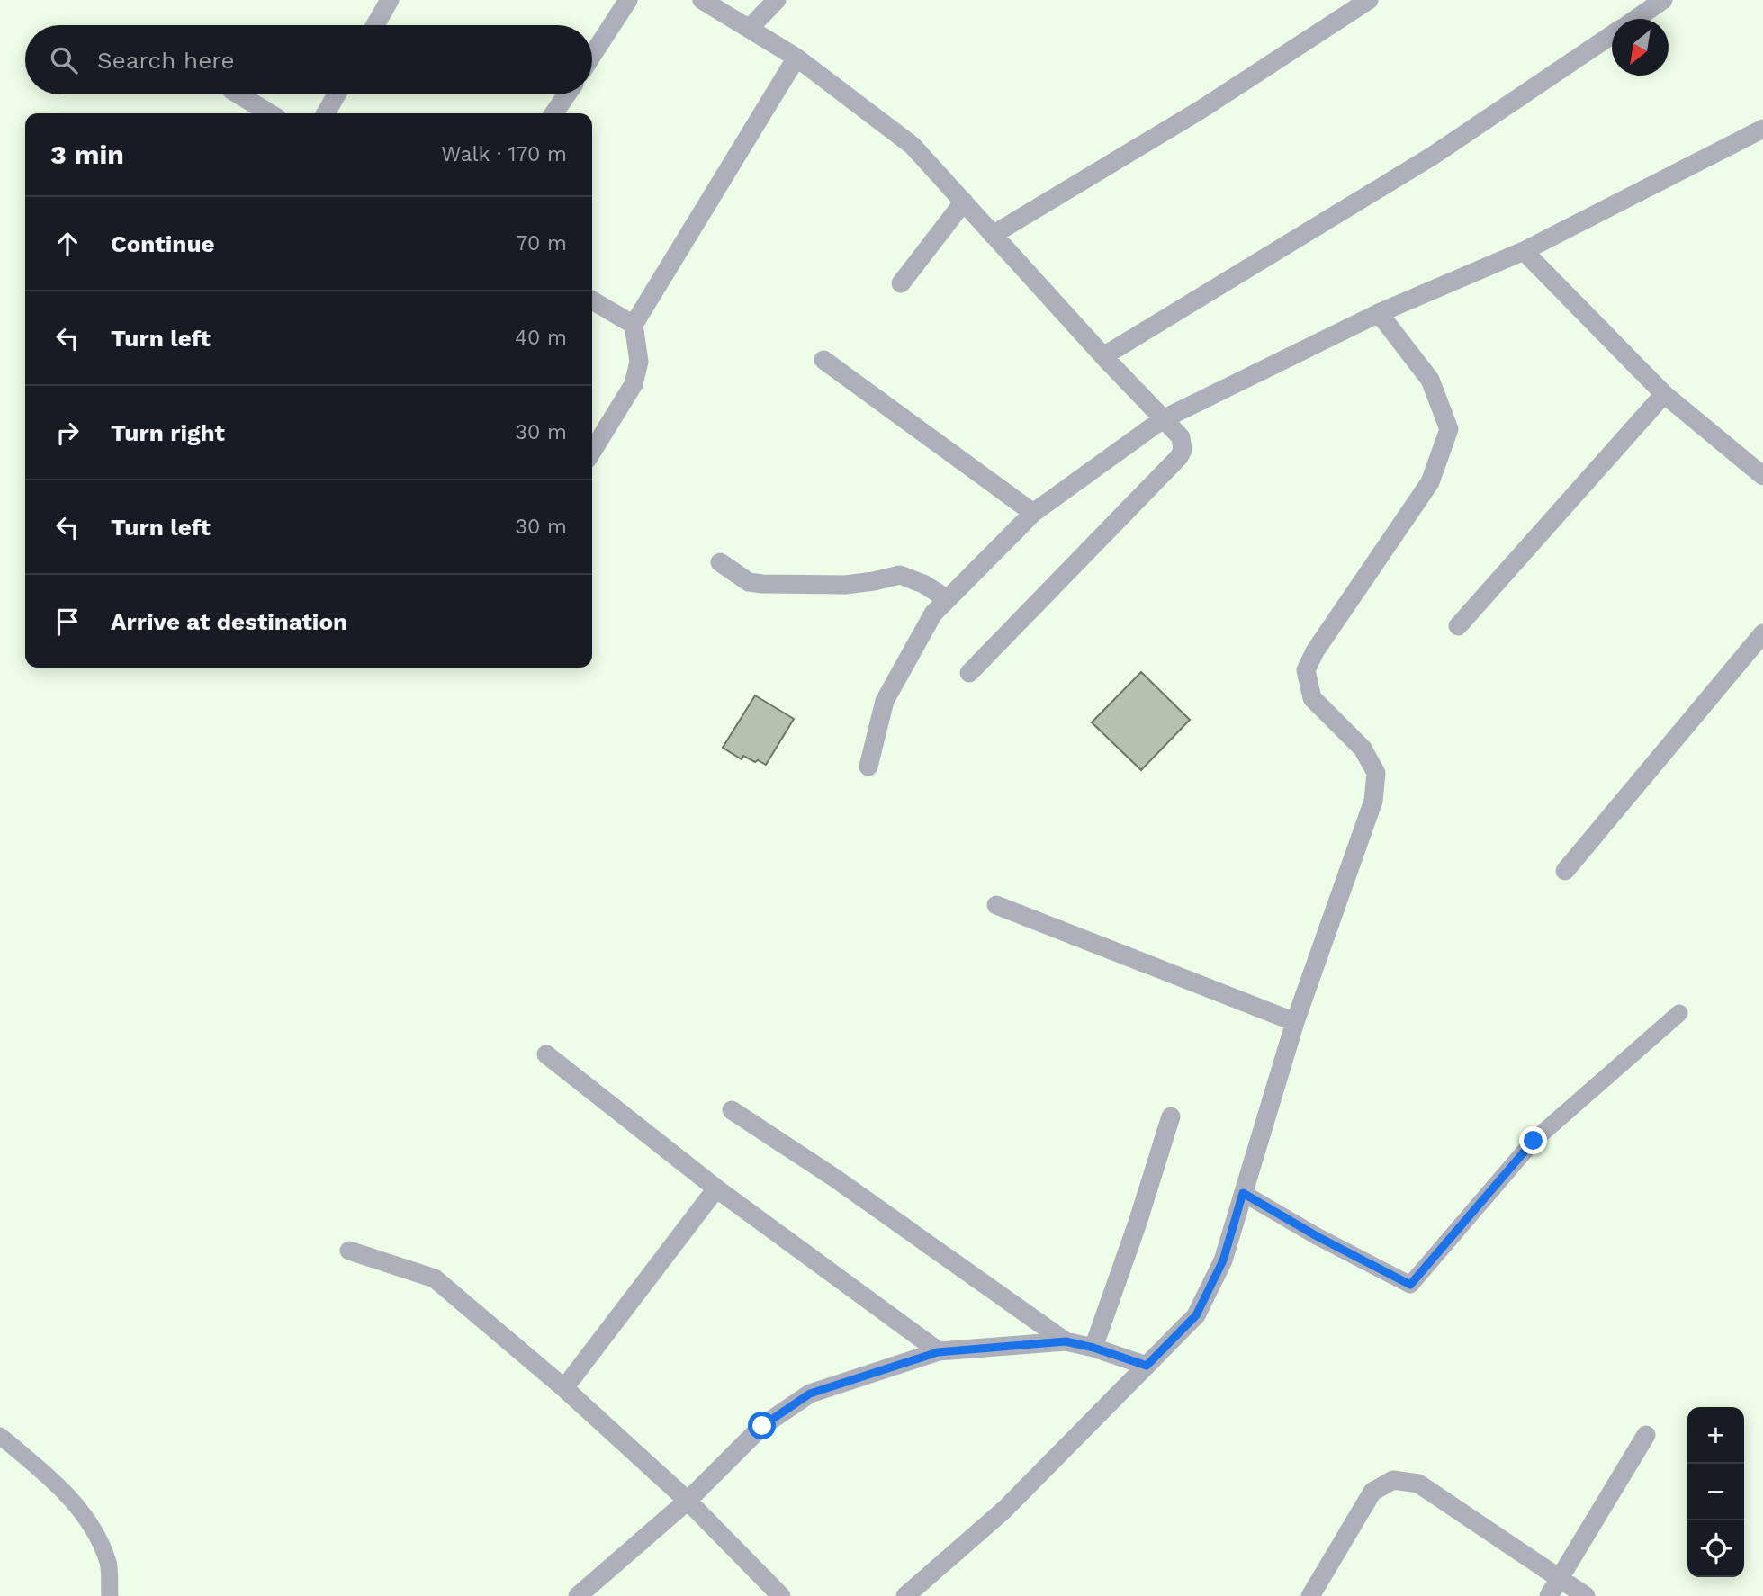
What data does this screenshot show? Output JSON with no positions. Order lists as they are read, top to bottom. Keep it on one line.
{"north":"bottom left","page":{"search":"Search here","heading":["3 min","Walk · 170 m"],"list":[["Continue","70 m"],["Turn left","40 m"],["Turn right","30 m"],["Turn left","30 m"],"Arrive at destination"],"map_buttons":["+","−"]}}
